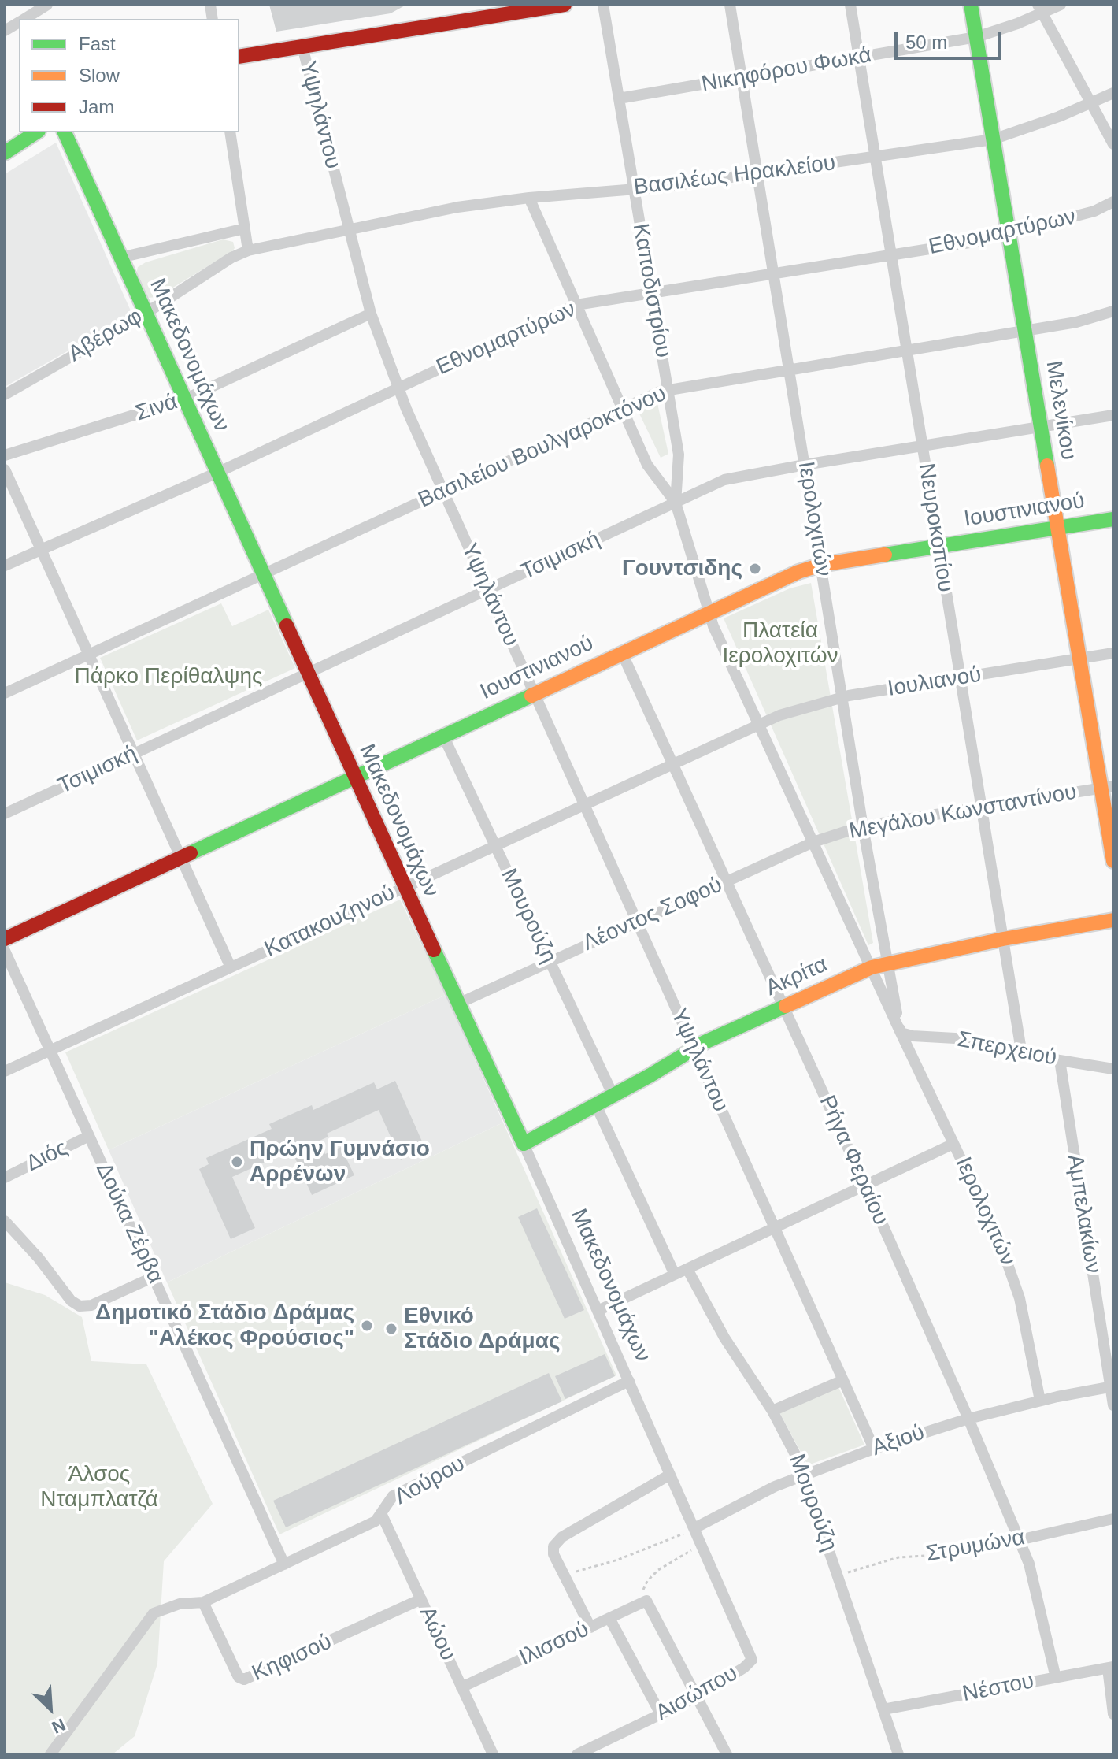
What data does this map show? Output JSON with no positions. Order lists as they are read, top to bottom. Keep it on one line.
{"streets":{"street":["Νικηφόρου Φωκά","Υψηλάντου","Βασιλέως Ηρακλείου","Εθνομαρτύρων","Καποδιστρίου","Αβέρωφ","Μακεδονομάχων","Σινά","Μελενίκου","Βασιλείου Βουλγαροκτόνου","Ιουστινιανού","Ιερολοχιτών","Νευροκοπίου","Τσιμισκή","Ιουλιανού","Μεγάλου Κωνσταντίνου","Λέοντος Σοφού","Μουρούζη","Κατακουζηνού","Ακρίτα","Σπερχειού","Διός","Ρήγα Φεραίου","Αμπελακίων","Δούκα Ζέρβα","Αξιού","Λούρου","Στρυμώνα","Αώου","Ιλισσού","Κηφισού","Νέστου","Αισώπου"]},"crossings":[["Νικηφόρου Φωκά","Καποδιστρίου"],["Νικηφόρου Φωκά","Μελενίκου"],["Νικηφόρου Φωκά","Ιερολοχιτών"],["Νικηφόρου Φωκά","Νευροκοπίου"],["Υψηλάντου","Βασιλέως Ηρακλείου"],["Υψηλάντου","Εθνομαρτύρων"],["Υψηλάντου","Αβέρωφ"],["Υψηλάντου","Σινά"],["Υψηλάντου","Βασιλείου Βουλγαροκτόνου"],["Υψηλάντου","Ιουστινιανού"],["Υψηλάντου","Τσιμισκή"],["Υψηλάντου","Λέοντος Σοφού"],["Υψηλάντου","Κατακουζηνού"],["Υψηλάντου","Ακρίτα"],["Υψηλάντου","Αξιού"],["Βασιλέως Ηρακλείου","Καποδιστρίου"],["Βασιλέως Ηρακλείου","Αβέρωφ"],["Βασιλέως Ηρακλείου","Μελενίκου"],["Βασιλέως Ηρακλείου","Ιερολοχιτών"],["Βασιλέως Ηρακλείου","Νευροκοπίου"],["Εθνομαρτύρων","Καποδιστρίου"],["Εθνομαρτύρων","Μακεδονομάχων"],["Εθνομαρτύρων","Μελενίκου"],["Εθνομαρτύρων","Ιερολοχιτών"],["Εθνομαρτύρων","Νευροκοπίου"],["Καποδιστρίου","Βασιλείου Βουλγαροκτόνου"],["Καποδιστρίου","Ιερολοχιτών"],["Καποδιστρίου","Τσιμισκή"],["Αβέρωφ","Μακεδονομάχων"],["Μακεδονομάχων","Σινά"],["Μακεδονομάχων","Βασιλείου Βουλγαροκτόνου"],["Μακεδονομάχων","Ιουστινιανού"],["Μακεδονομάχων","Τσιμισκή"],["Μακεδονομάχων","Λέοντος Σοφού"],["Μακεδονομάχων","Κατακουζηνού"],["Μακεδονομάχων","Ακρίτα"],["Μακεδονομάχων","Αξιού"],["Μακεδονομάχων","Λούρου"],["Μακεδονομάχων","Αισώπου"],["Μελενίκου","Βασιλείου Βουλγαροκτόνου"],["Μελενίκου","Ιουστινιανού"],["Μελενίκου","Τσιμισκή"],["Μελενίκου","Ιουλιανού"],["Μελενίκου","Μεγάλου Κωνσταντίνου"],["Βασιλείου Βουλγαροκτόνου","Ιερολοχιτών"],["Βασιλείου Βουλγαροκτόνου","Νευροκοπίου"],["Ιουστινιανού","Ιερολοχιτών"],["Ιουστινιανού","Νευροκοπίου"],["Ιουστινιανού","Μουρούζη"],["Ιουστινιανού","Ρήγα Φεραίου"],["Ιερολοχιτών","Τσιμισκή"],["Ιερολοχιτών","Ιουλιανού"],["Ιερολοχιτών","Μεγάλου Κωνσταντίνου"],["Ιερολοχιτών","Λέοντος Σοφού"],["Ιερολοχιτών","Κατακουζηνού"],["Ιερολοχιτών","Ακρίτα"],["Ιερολοχιτών","Σπερχειού"],["Ιερολοχιτών","Αξιού"],["Νευροκοπίου","Τσιμισκή"],["Νευροκοπίου","Ιουλιανού"],["Νευροκοπίου","Μεγάλου Κωνσταντίνου"],["Νευροκοπίου","Ακρίτα"],["Νευροκοπίου","Σπερχειού"],["Ιουλιανού","Κατακουζηνού"],["Μεγάλου Κωνσταντίνου","Λέοντος Σοφού"],["Λέοντος Σοφού","Μουρούζη"],["Λέοντος Σοφού","Ρήγα Φεραίου"],["Μουρούζη","Κατακουζηνού"],["Μουρούζη","Ακρίτα"],["Μουρούζη","Αξιού"],["Μουρούζη","Στρυμώνα"],["Μουρούζη","Νέστου"],["Κατακουζηνού","Ρήγα Φεραίου"],["Κατακουζηνού","Δούκα Ζέρβα"],["Ακρίτα","Ρήγα Φεραίου"],["Σπερχειού","Αμπελακίων"],["Διός","Δούκα Ζέρβα"],["Ρήγα Φεραίου","Αξιού"],["Ρήγα Φεραίου","Στρυμώνα"],["Ρήγα Φεραίου","Νέστου"],["Αμπελακίων","Αξιού"],["Δούκα Ζέρβα","Λούρου"],["Αξιού","Αισώπου"],["Λούρου","Αώου"],["Λούρου","Κηφισού"],["Αώου","Ιλισσού"],["Αώου","Κηφισού"]],"parks":["Πλατεία Ιερολοχιτών","Πάρκο Περίθαλψης","Άλσος Νταμπλατζά"],"places":["Γουντσιδης","Πρώην Γυμνάσιο Αρρένων","Δημοτικό Στάδιο Δράμας \"Αλέκος Φρούσιος\"","Εθνικό Στάδιο Δράμας"],"legend":["Fast","Slow","Jam"],"scale_bar":"50 m","north":"bottom right"}
